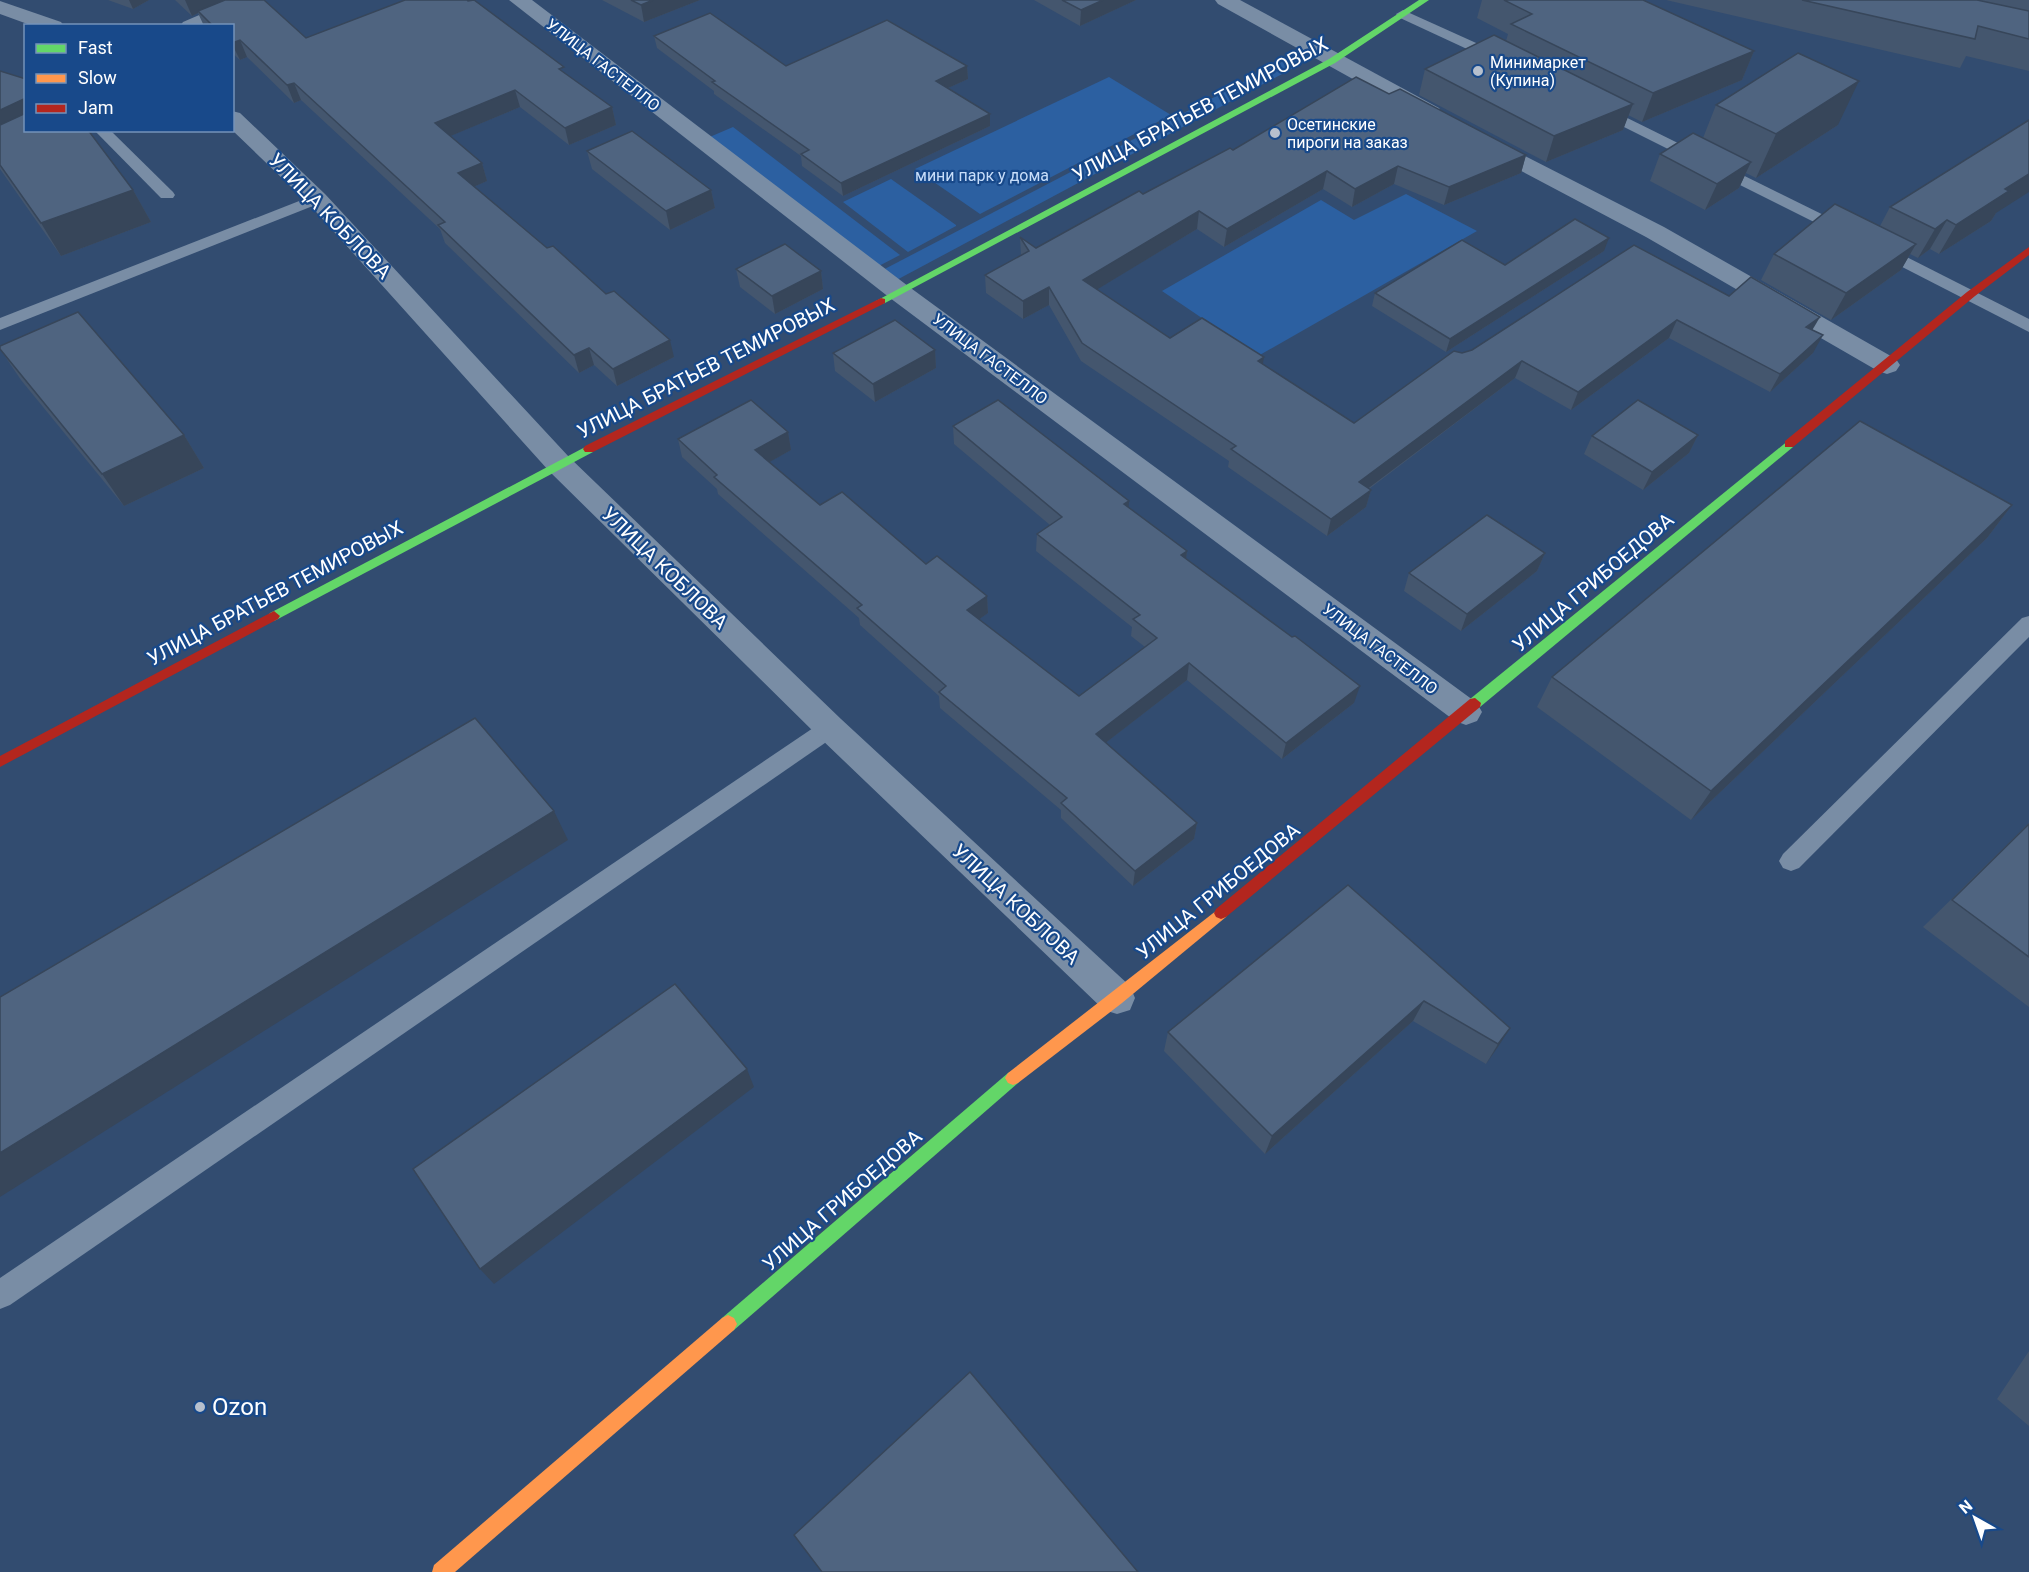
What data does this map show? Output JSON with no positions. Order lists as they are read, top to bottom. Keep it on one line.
{"streets":{"street":["УЛИЦА ГАСТЕЛЛО","УЛИЦА БРАТЬЕВ ТЕМИРОВЫХ","УЛИЦА КОБЛОВА","УЛИЦА ГРИБОЕДОВА"]},"crossings":[["УЛИЦА ГАСТЕЛЛО","УЛИЦА БРАТЬЕВ ТЕМИРОВЫХ"],["УЛИЦА ГАСТЕЛЛО","УЛИЦА ГРИБОЕДОВА"],["УЛИЦА БРАТЬЕВ ТЕМИРОВЫХ","УЛИЦА КОБЛОВА"],["УЛИЦА КОБЛОВА","УЛИЦА ГРИБОЕДОВА"]],"parks":["мини парк у дома"],"places":["Минимаркет (Купина)","Осетинские пироги на заказ","Ozon"],"legend":["Fast","Slow","Jam"],"north":"top left"}
